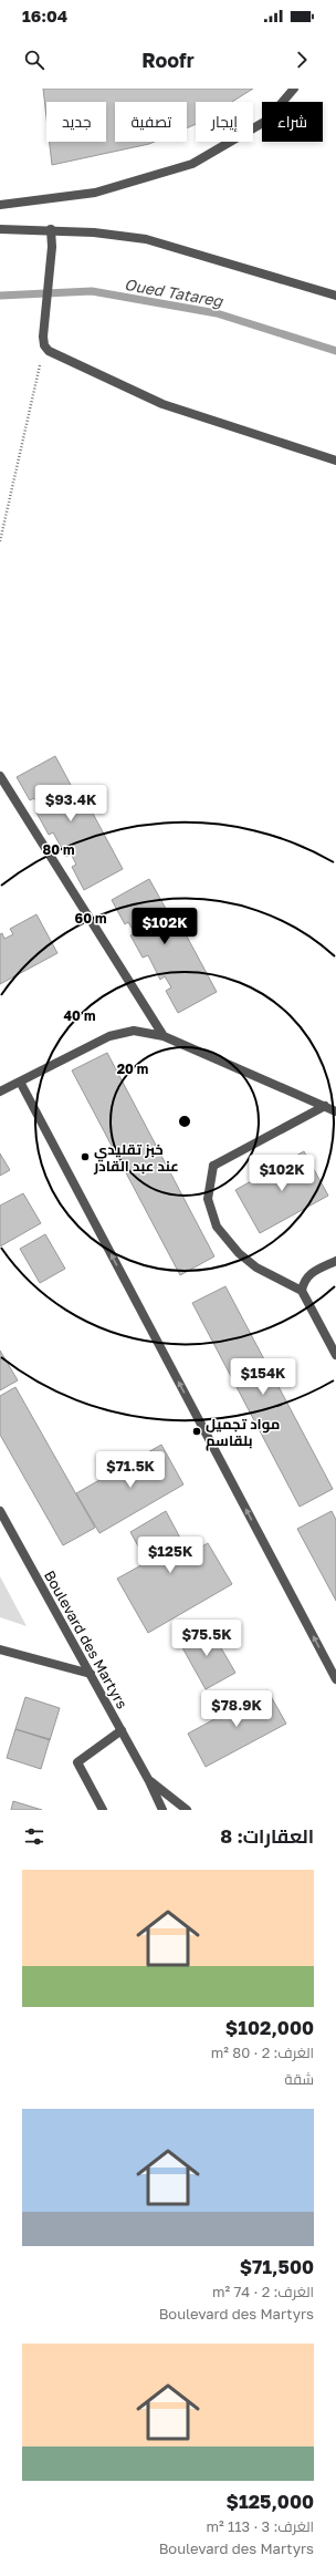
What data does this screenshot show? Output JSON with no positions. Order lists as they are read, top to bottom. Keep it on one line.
{"streets":{"street":["Boulevard des Martyrs"]},"water":["Oued Tatareg"],"places":["خبز تقليدي عند عبد القادر","مواد تجميل بلقاسم"],"page":{"status":"16:04","header":"Roofr","chip":["شراء","إيجار","تصفية","جديد"],"price":["$93.4K","$102K","$102K","$154K","$71.5K","$125K","$75.5K","$78.9K"],"heading":"العقارات: 8","list":[{"name":"$102,000","note":"الغرف: 2 · 80 m² · شقة"},{"name":"$71,500","note":"الغرف: 2 · 74 m² · Boulevard des Martyrs"},{"name":"$125,000","note":"الغرف: 3 · 113 m² · Boulevard des Martyrs"}]},"rings":["80 m","60 m","40 m","20 m"]}
